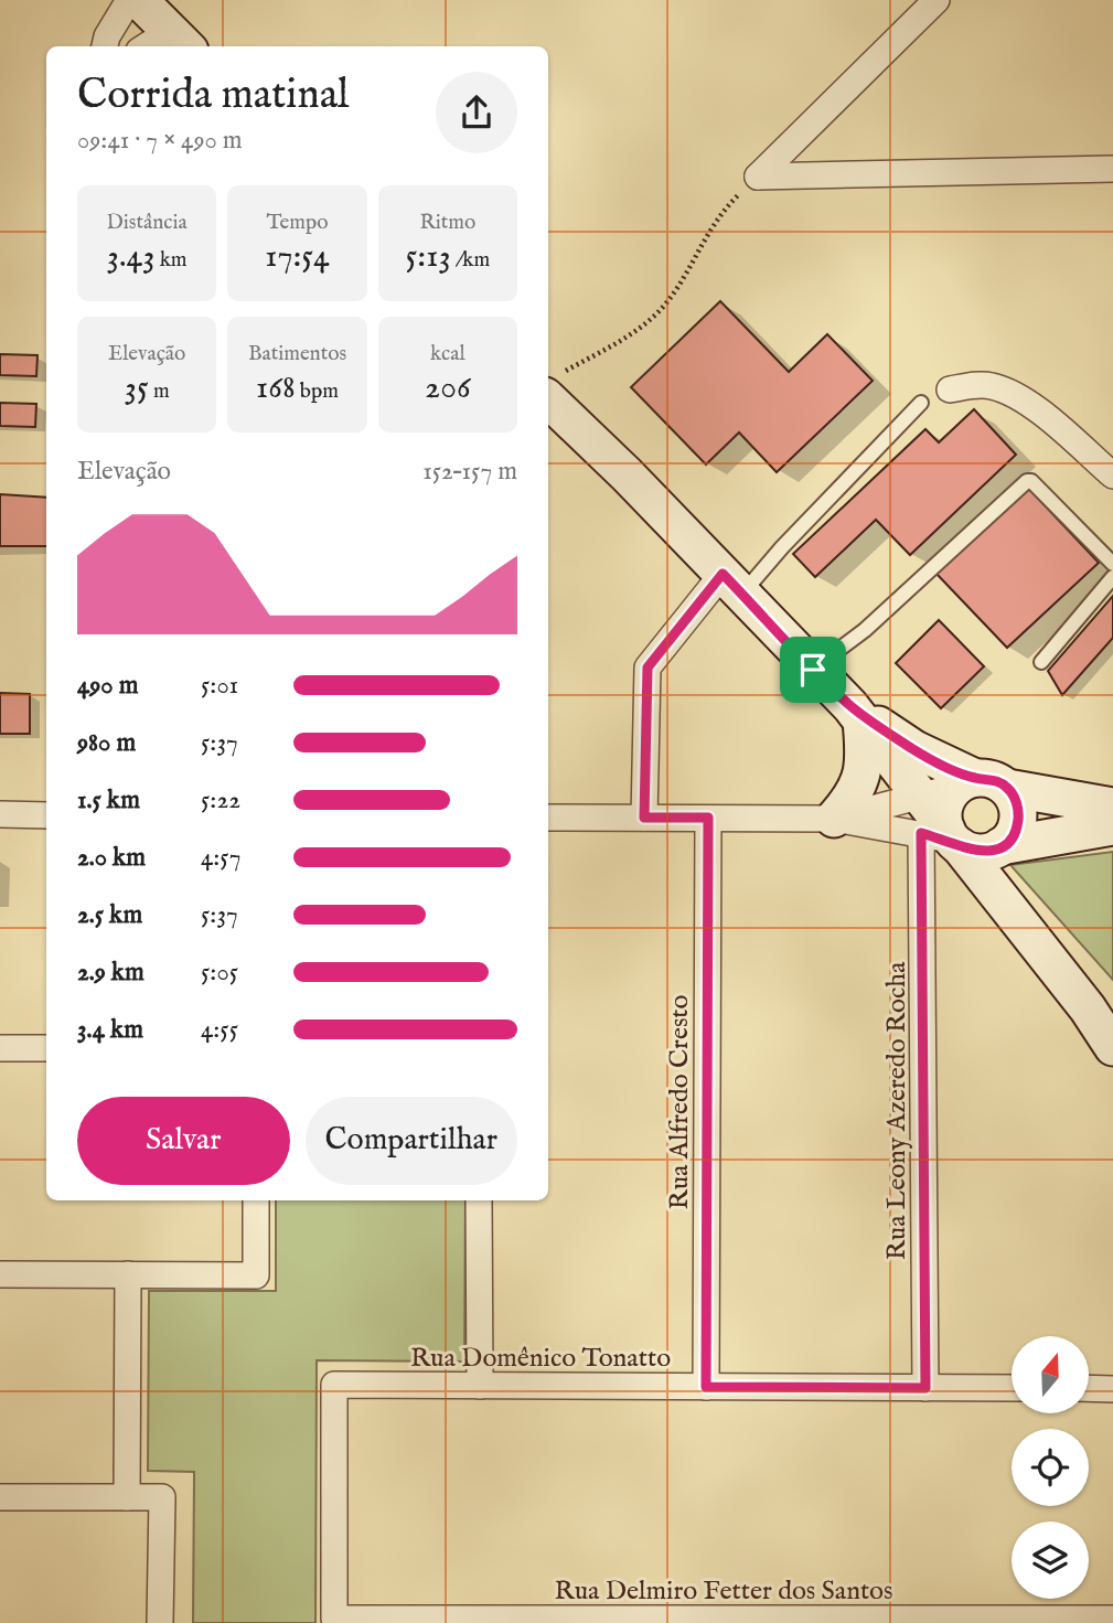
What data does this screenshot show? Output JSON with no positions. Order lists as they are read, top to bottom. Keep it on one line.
{"streets":{"street":["Rua Alfredo Cresto","Rua Leony Azeredo Rocha","Rua Domênico Tonatto","Rua Delmiro Fetter dos Santos"]},"crossings":[["Rua Alfredo Cresto","Rua Domênico Tonatto"],["Rua Leony Azeredo Rocha","Rua Domênico Tonatto"],["Rua Domênico Tonatto","Rua Delmiro Fetter dos Santos"]],"north":"top","page":{"heading":["Corrida matinal","09:41 · 7 × 490 m"],"stats":[["Distância","3.43 km"],["Tempo","17:54"],["Ritmo","5:13 /km"],["Elevação","35 m"],["Batimentos","168 bpm"],["kcal","206"]],"chart":["Elevação","152–157 m"],"list":[{"name":"490 m","note":"5:01"},{"name":"980 m","note":"5:37"},{"name":"1.5 km","note":"5:22"},{"name":"2.0 km","note":"4:57"},{"name":"2.5 km","note":"5:37"},{"name":"2.9 km","note":"5:05"},{"name":"3.4 km","note":"4:55"}],"buttons":["Salvar","Compartilhar"]}}
